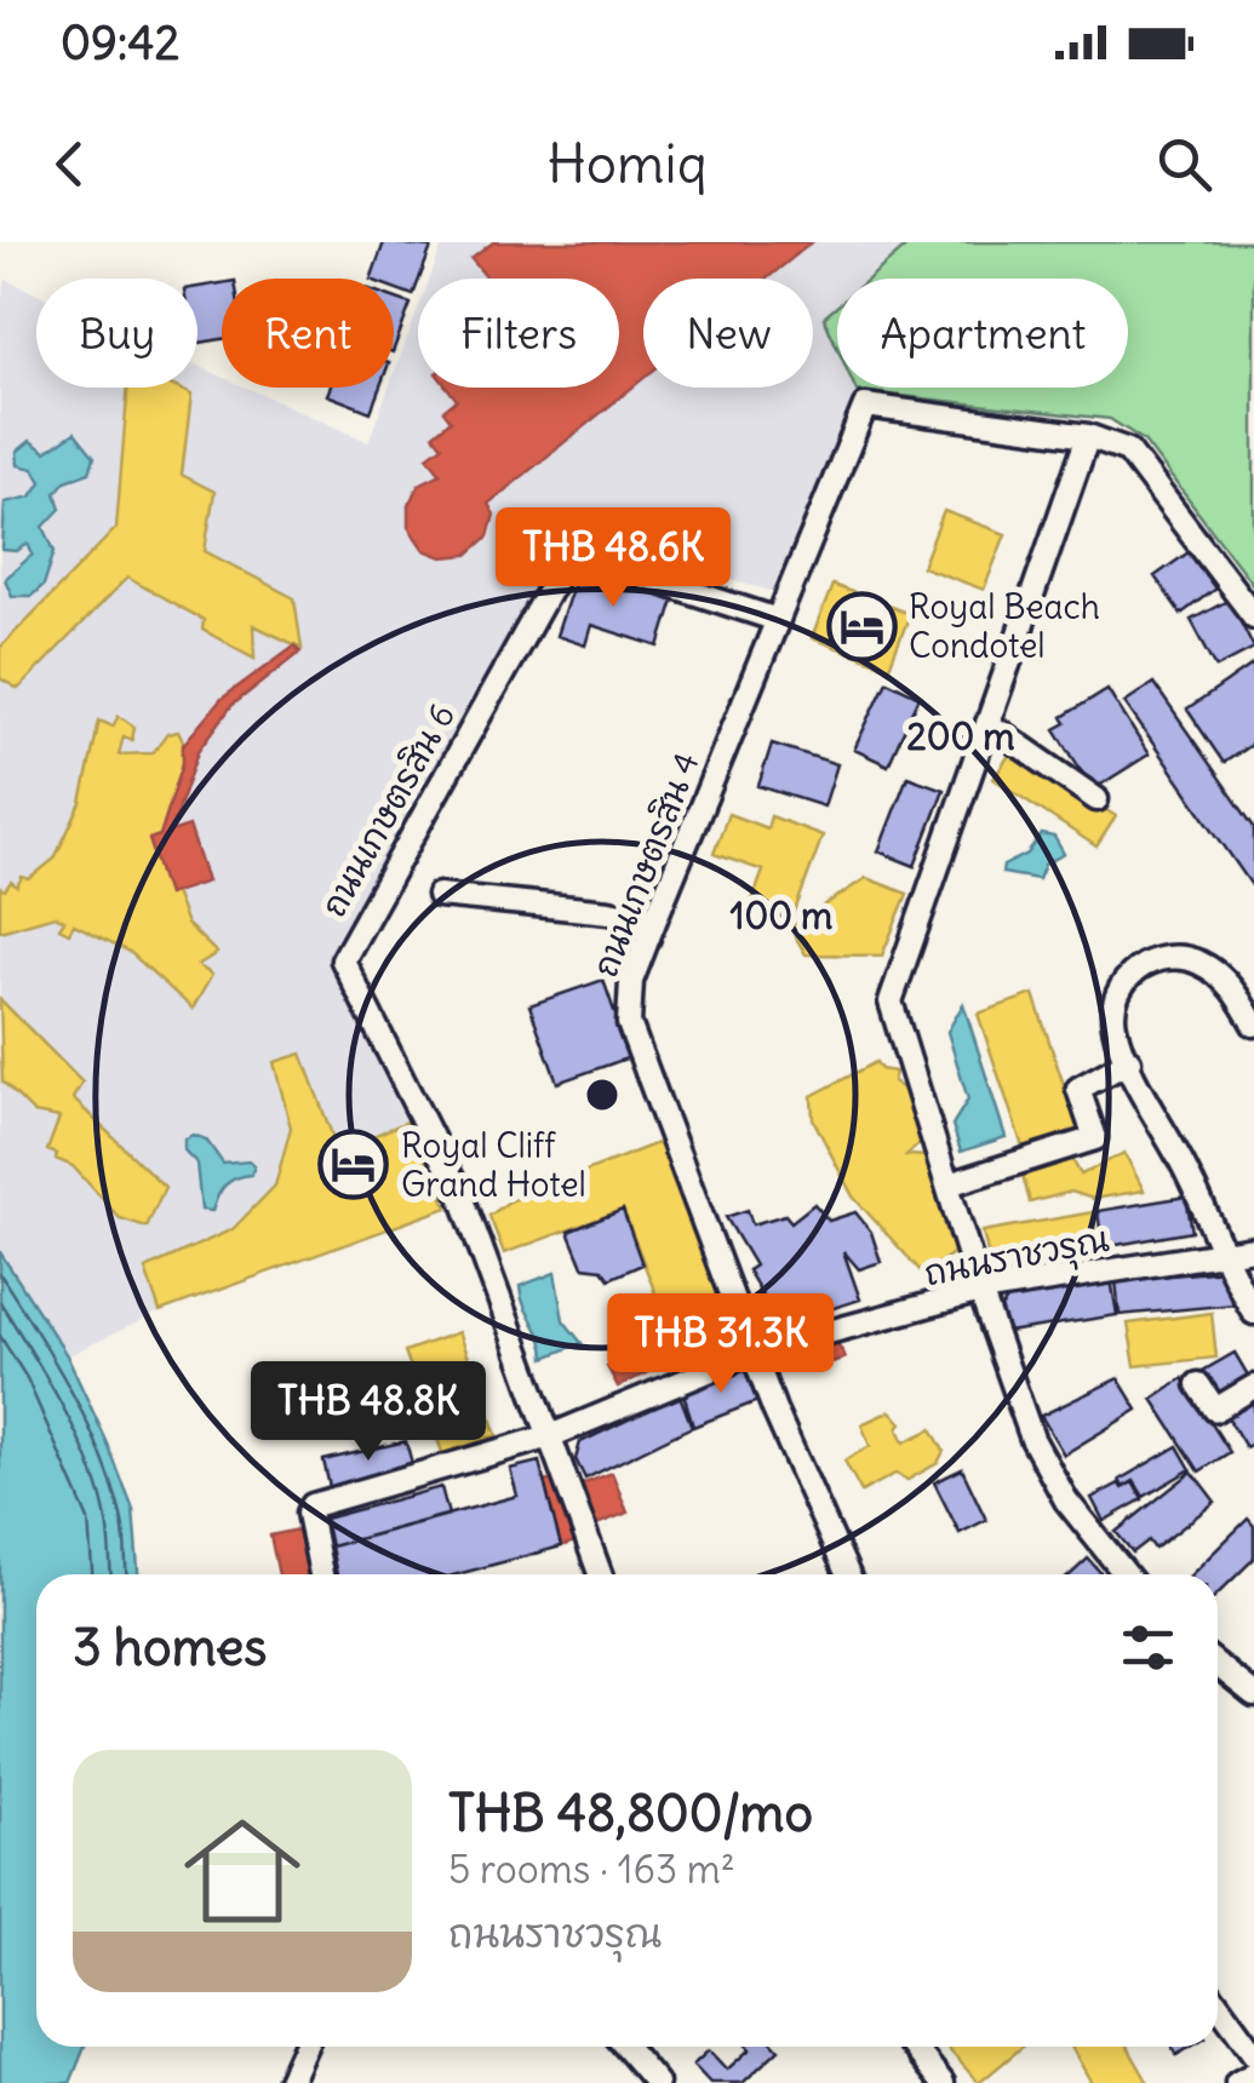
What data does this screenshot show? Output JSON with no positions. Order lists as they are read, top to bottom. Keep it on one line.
{"streets":{"street":["ถนนเกษตรสิน 6","ถนนเกษตรสิน 4","ถนนราชวรุณ"]},"crossings":[["ถนนเกษตรสิน 6","ถนนเกษตรสิน 4"],["ถนนเกษตรสิน 6","ถนนราชวรุณ"],["ถนนเกษตรสิน 4","ถนนราชวรุณ"]],"places":{"hotel":["Royal Beach Condotel","Royal Cliff Grand Hotel"]},"page":{"status":"09:42","header":"Homiq","chip":["Buy","Rent","Filters","New","Apartment"],"price":["THB 48.6K","THB 31.3K","THB 48.8K"],"heading":"3 homes","list":[{"name":"THB 48,800/mo","note":"5 rooms · 163 m² · ถนนราชวรุณ"}]},"rings":["200 m","100 m"]}
